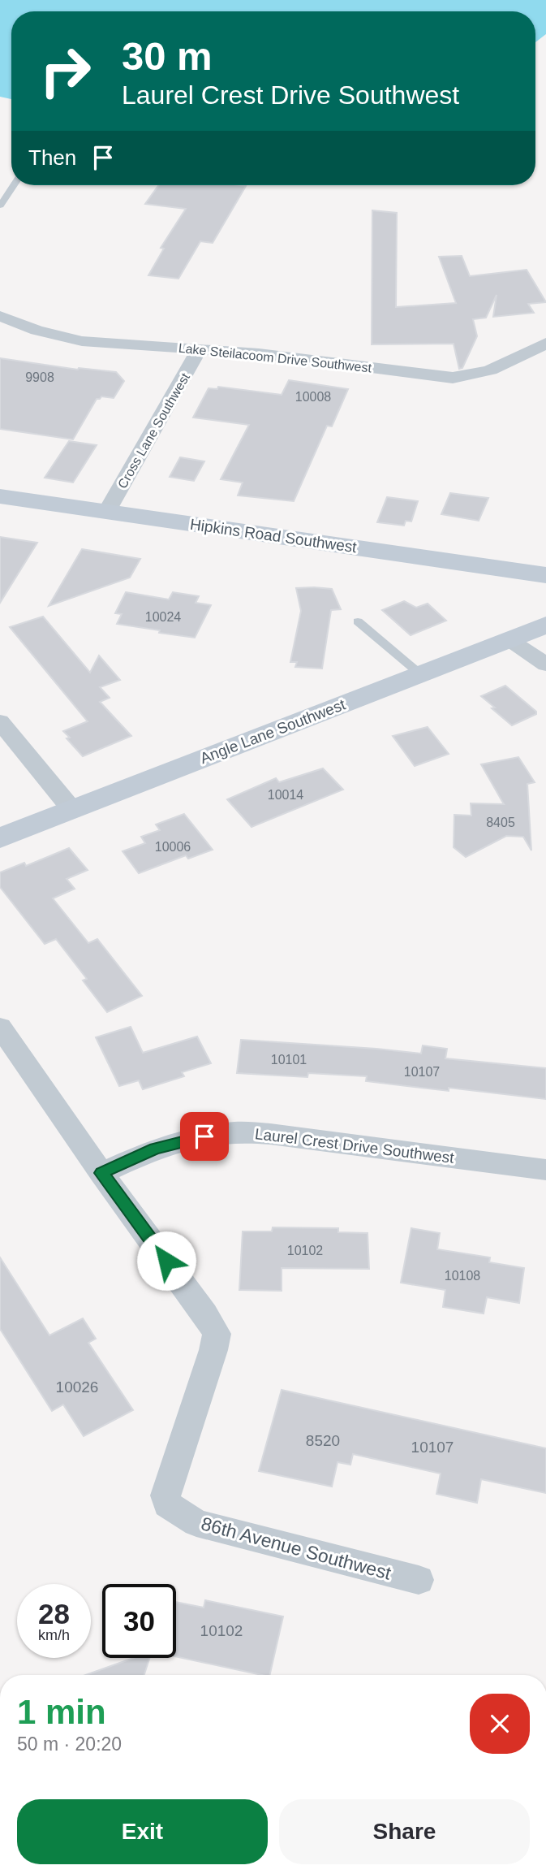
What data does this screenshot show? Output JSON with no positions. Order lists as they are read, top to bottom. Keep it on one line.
{"streets":{"street":["Lake Steilacoom Drive Southwest","Cross Lane Southwest","Hipkins Road Southwest","Angle Lane Southwest","Laurel Crest Drive Southwest","86th Avenue Southwest"]},"crossings":[["Lake Steilacoom Drive Southwest","Cross Lane Southwest"],["Cross Lane Southwest","Hipkins Road Southwest"],["Laurel Crest Drive Southwest","86th Avenue Southwest"]],"house_numbers":["9908","10008","10024","10014","8405","10006","10101","10107","10102","10108","10026","8520","10107","10102"],"page":{"turn":["30 m","Laurel Crest Drive Southwest"],"then":"Then","speed":"28 km/h","limit":"30","heading":["1 min","50 m · 20:20"],"buttons":["Exit","Share"]}}
